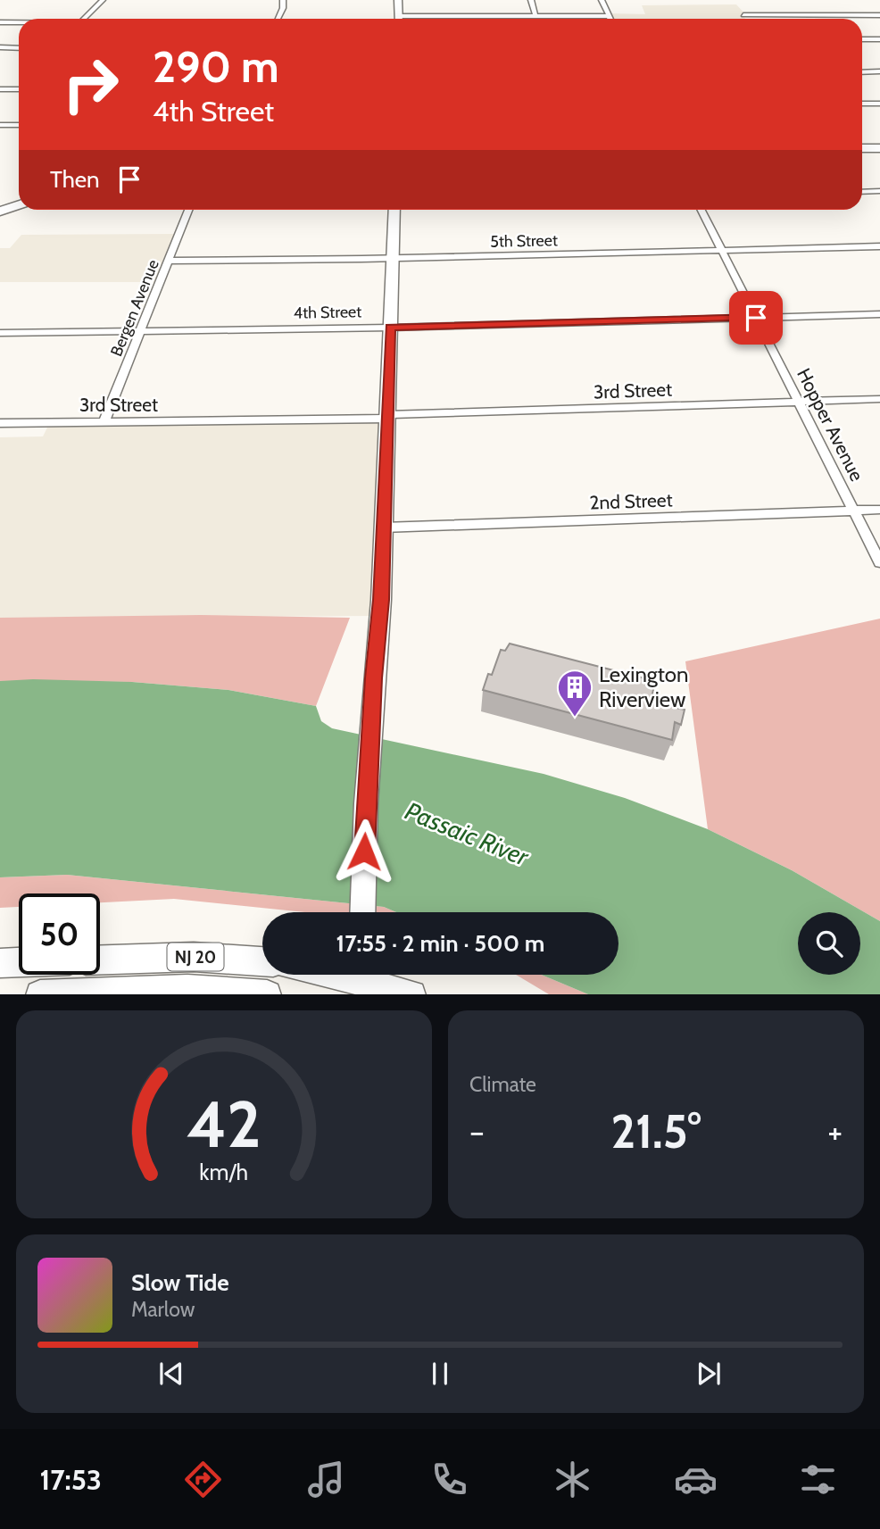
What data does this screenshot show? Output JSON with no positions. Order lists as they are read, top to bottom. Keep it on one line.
{"streets":{"main road":["NJ 20"],"street":["5th Street","Bergen Avenue","4th Street","3rd Street","Hopper Avenue","2nd Street"]},"crossings":[["5th Street","Bergen Avenue"],["5th Street","Hopper Avenue"],["Bergen Avenue","4th Street"],["Bergen Avenue","3rd Street"],["4th Street","Hopper Avenue"],["3rd Street","Hopper Avenue"],["Hopper Avenue","2nd Street"]],"water":["Passaic River"],"places":{"building":["Lexington Riverview"]},"page":{"turn":["290 m","4th Street"],"then":"Then","limit":"50","trip":"17:55 · 2 min · 500 m","tile":"Climate","heat":["−","21.5°","+"],"song":["Slow Tide","Marlow"],"tabs":"17:53","gauge":["42","km/h"]}}
